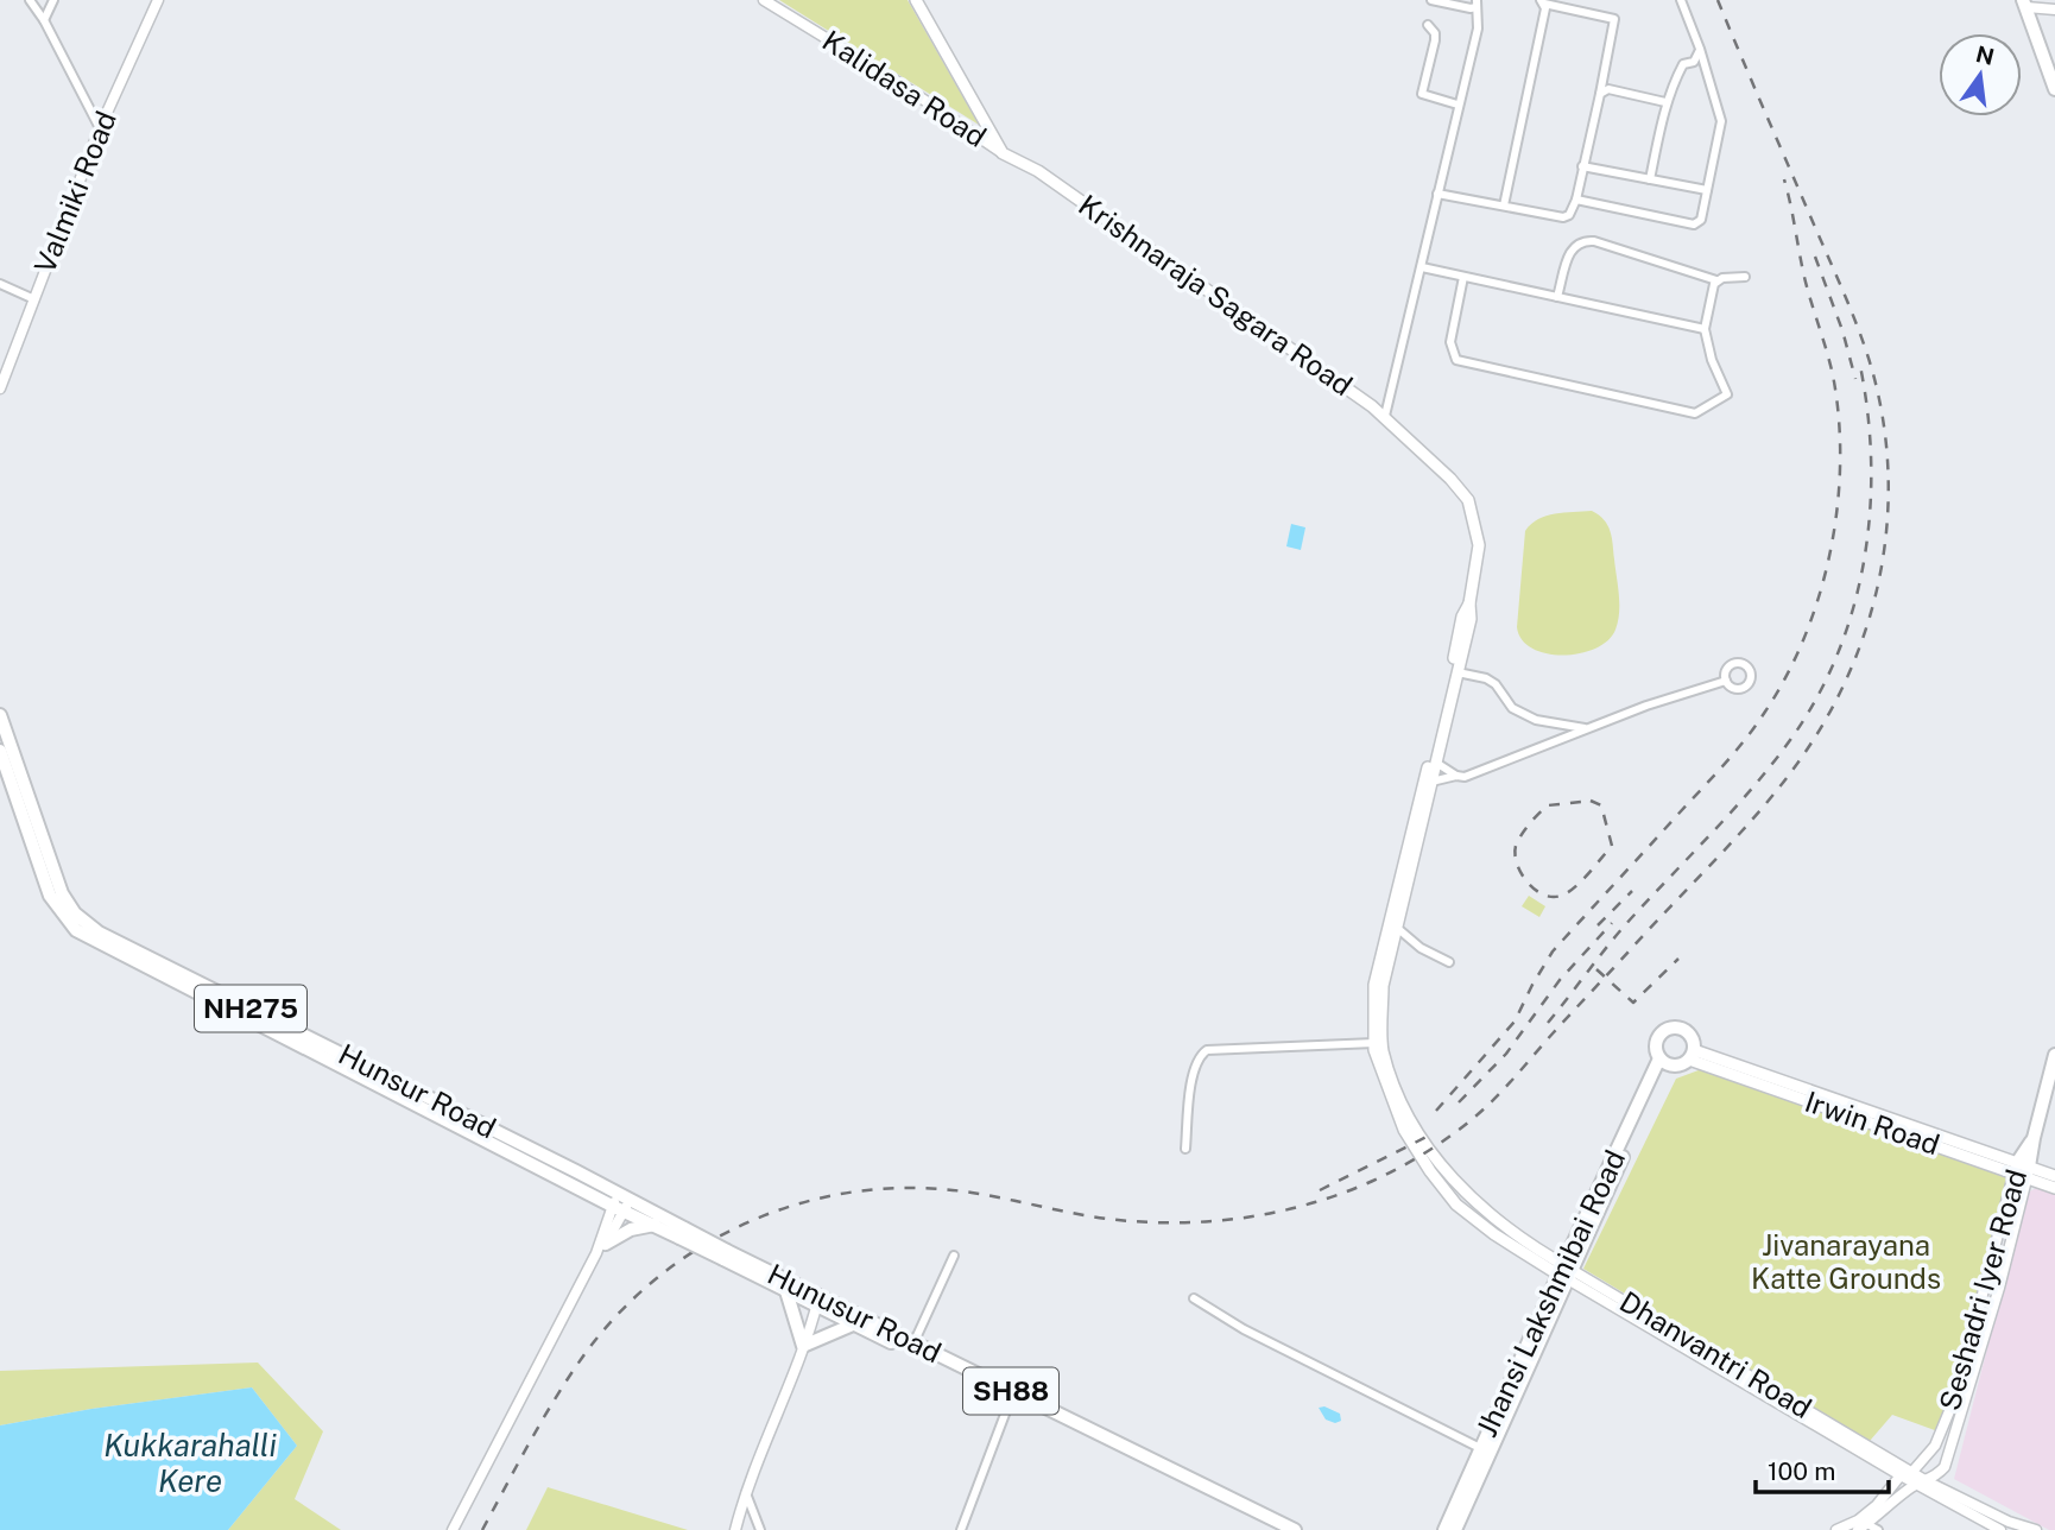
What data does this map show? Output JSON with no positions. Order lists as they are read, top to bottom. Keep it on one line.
{"streets":{"main road":["Krishnaraja Sagara Road","NH275","Hunsur Road","Irwin Road","Seshadri Iyer Road","Jhansi Lakshmibai Road","Hunusur Road","SH88"],"street":["Kalidasa Road","Valmiki Road","Dhanvantri Road"]},"crossings":[["Kalidasa Road","Krishnaraja Sagara Road"],["Krishnaraja Sagara Road","Jhansi Lakshmibai Road"],["Krishnaraja Sagara Road","Dhanvantri Road"],["Hunsur Road","Hunusur Road"],["Irwin Road","Seshadri Iyer Road"],["Irwin Road","Jhansi Lakshmibai Road"],["Seshadri Iyer Road","Dhanvantri Road"],["Jhansi Lakshmibai Road","Dhanvantri Road"]],"water":["Kukkarahalli Kere"],"parks":["Jivanarayana Katte Grounds"],"scale_bar":"100 m","north":"top"}
